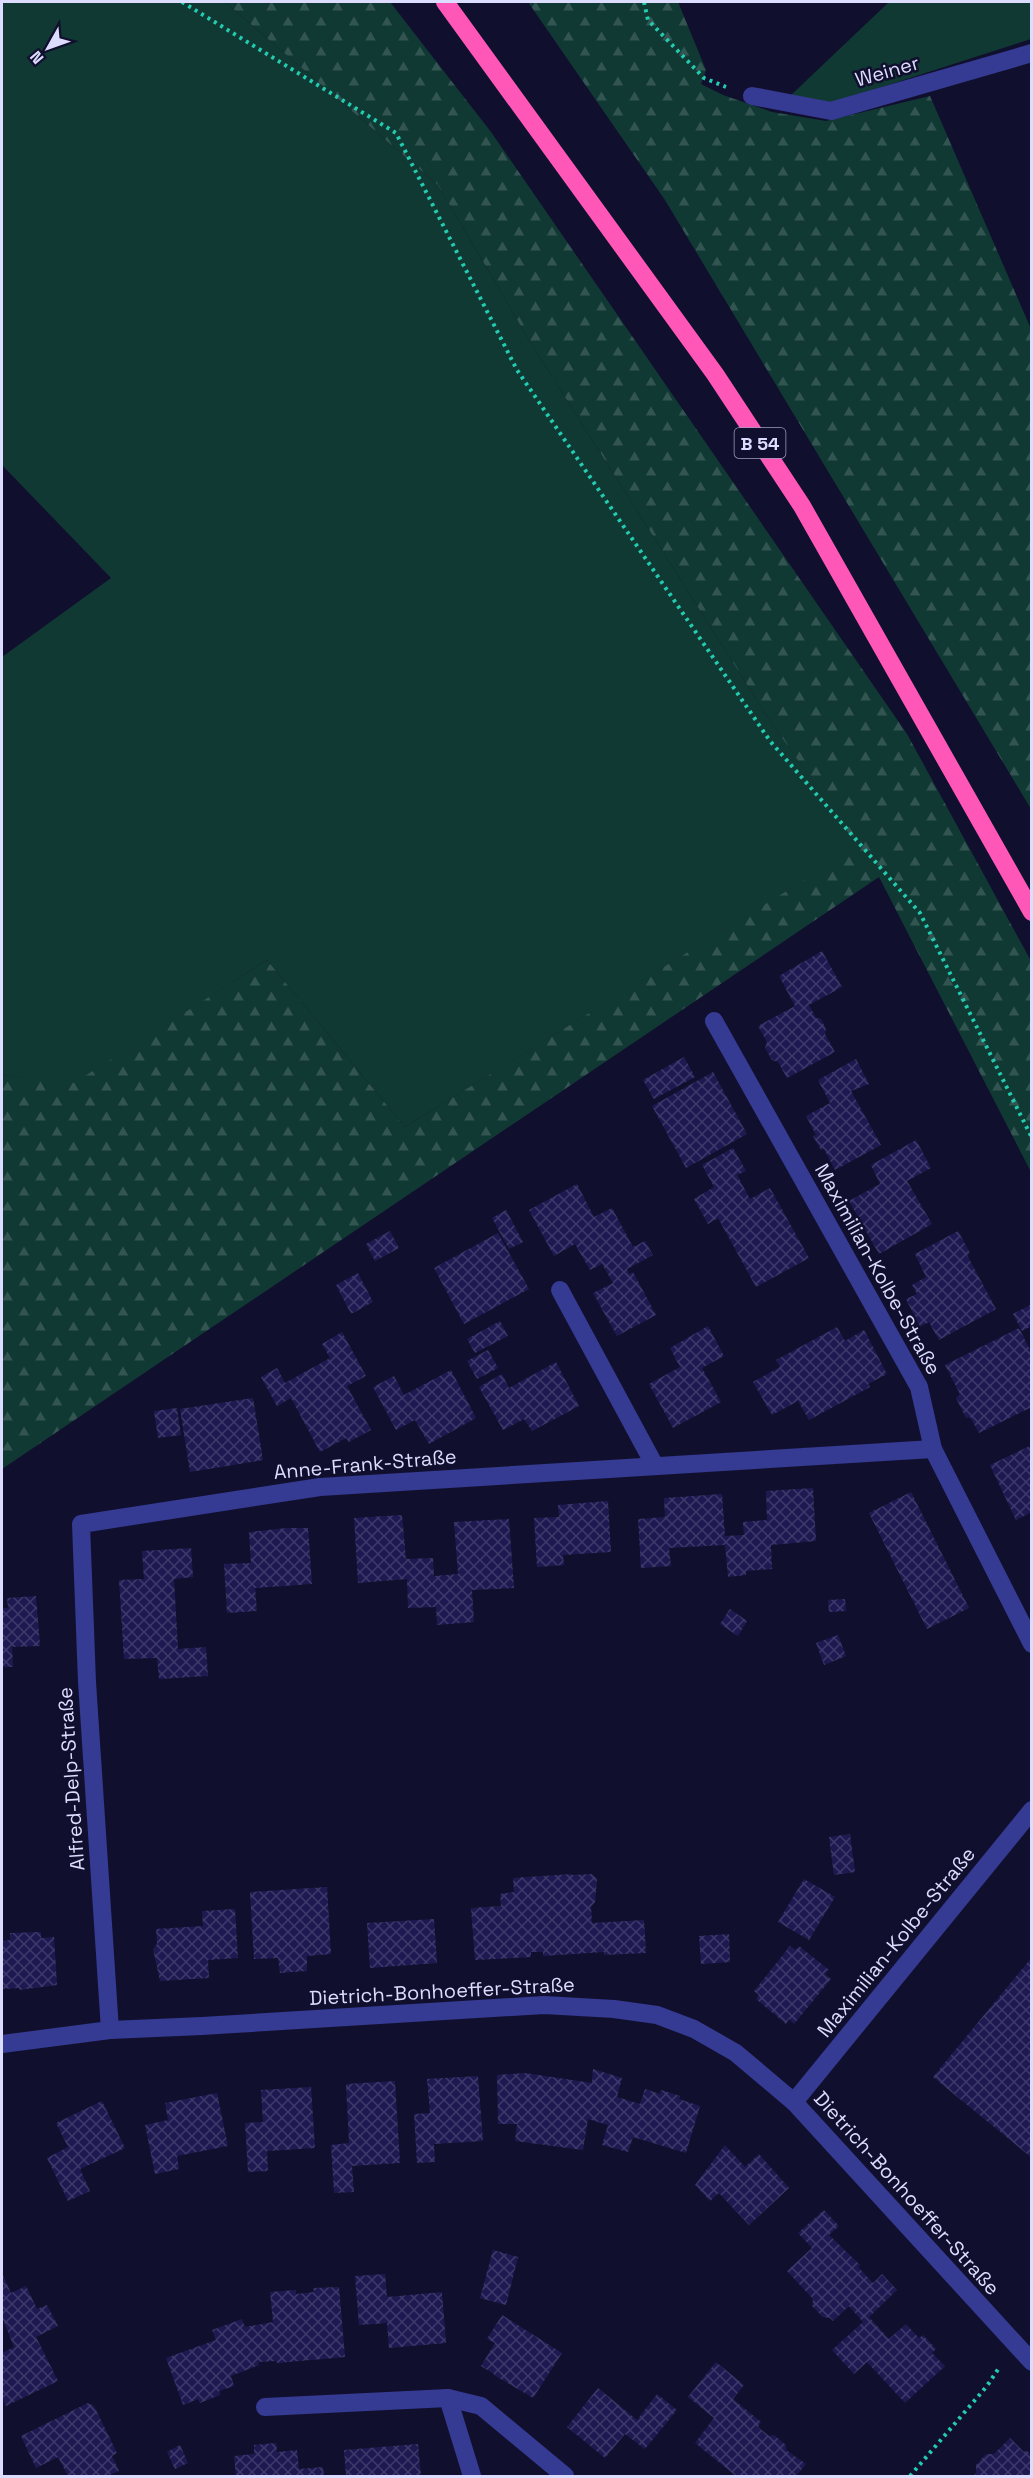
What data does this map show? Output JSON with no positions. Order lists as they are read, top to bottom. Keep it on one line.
{"streets":{"highway":["B 54"],"street":["Weiner","Maximilian-Kolbe-Straße","Anne-Frank-Straße","Alfred-Delp-Straße","Dietrich-Bonhoeffer-Straße"]},"crossings":[["Maximilian-Kolbe-Straße","Anne-Frank-Straße"],["Maximilian-Kolbe-Straße","Dietrich-Bonhoeffer-Straße"],["Anne-Frank-Straße","Alfred-Delp-Straße"],["Alfred-Delp-Straße","Dietrich-Bonhoeffer-Straße"]],"north":"bottom left"}
